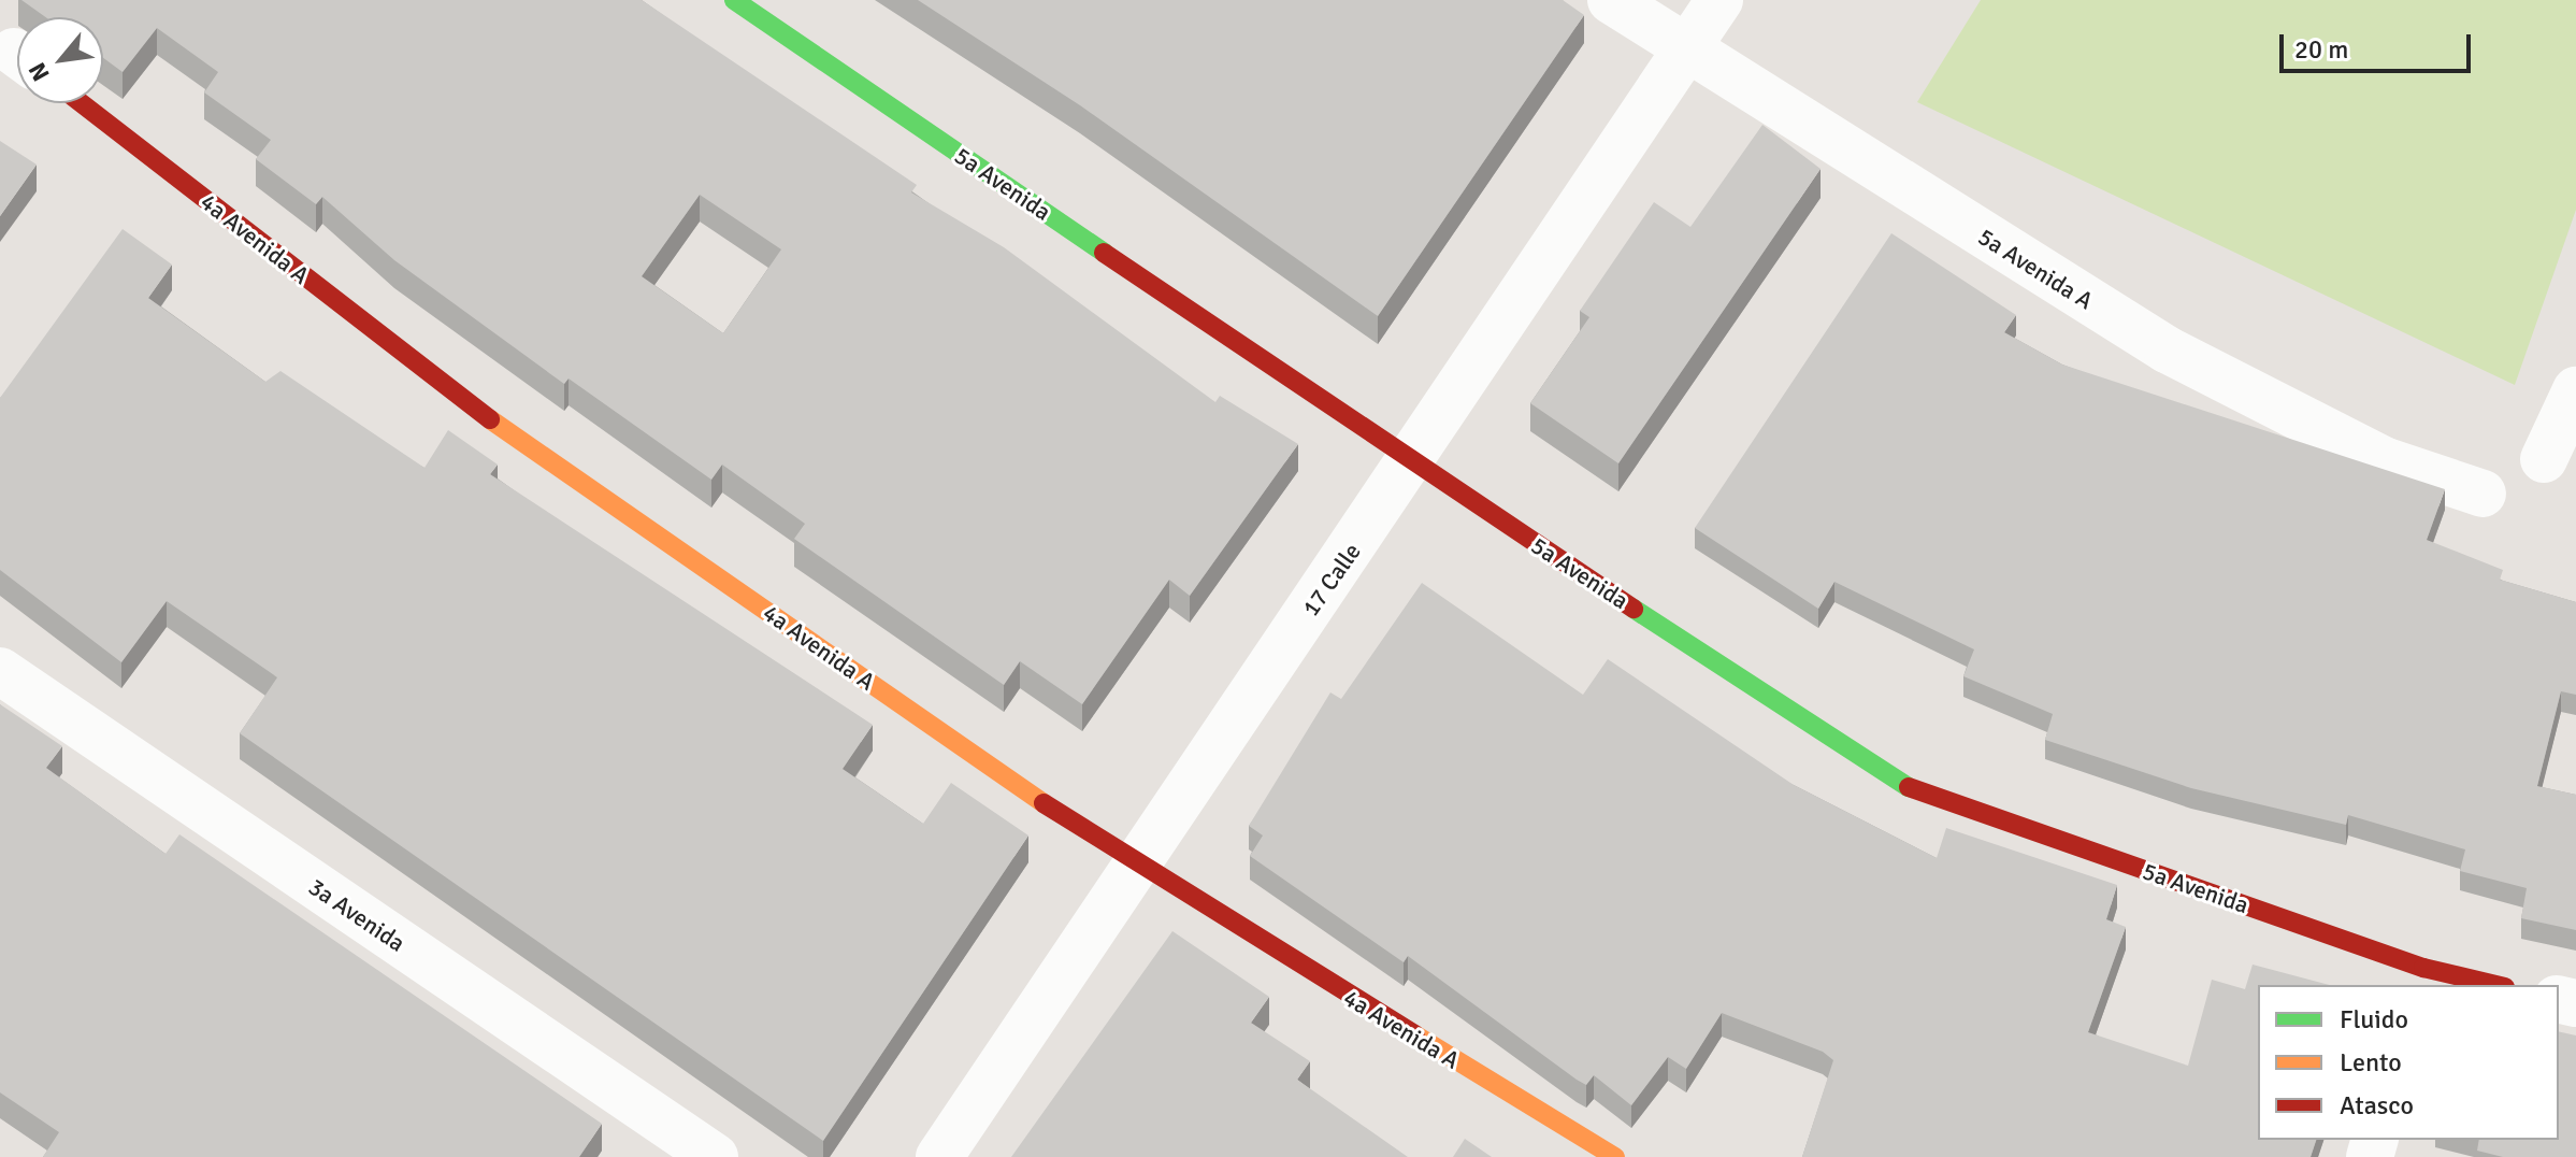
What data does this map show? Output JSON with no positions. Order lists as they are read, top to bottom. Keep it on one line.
{"streets":{"street":["5a Avenida","4a Avenida A","5a Avenida A","17 Calle","3a Avenida"]},"crossings":[["5a Avenida","17 Calle"],["4a Avenida A","17 Calle"],["5a Avenida A","17 Calle"]],"legend":["Fluido","Lento","Atasco"],"scale_bar":"20 m","north":"bottom left"}
